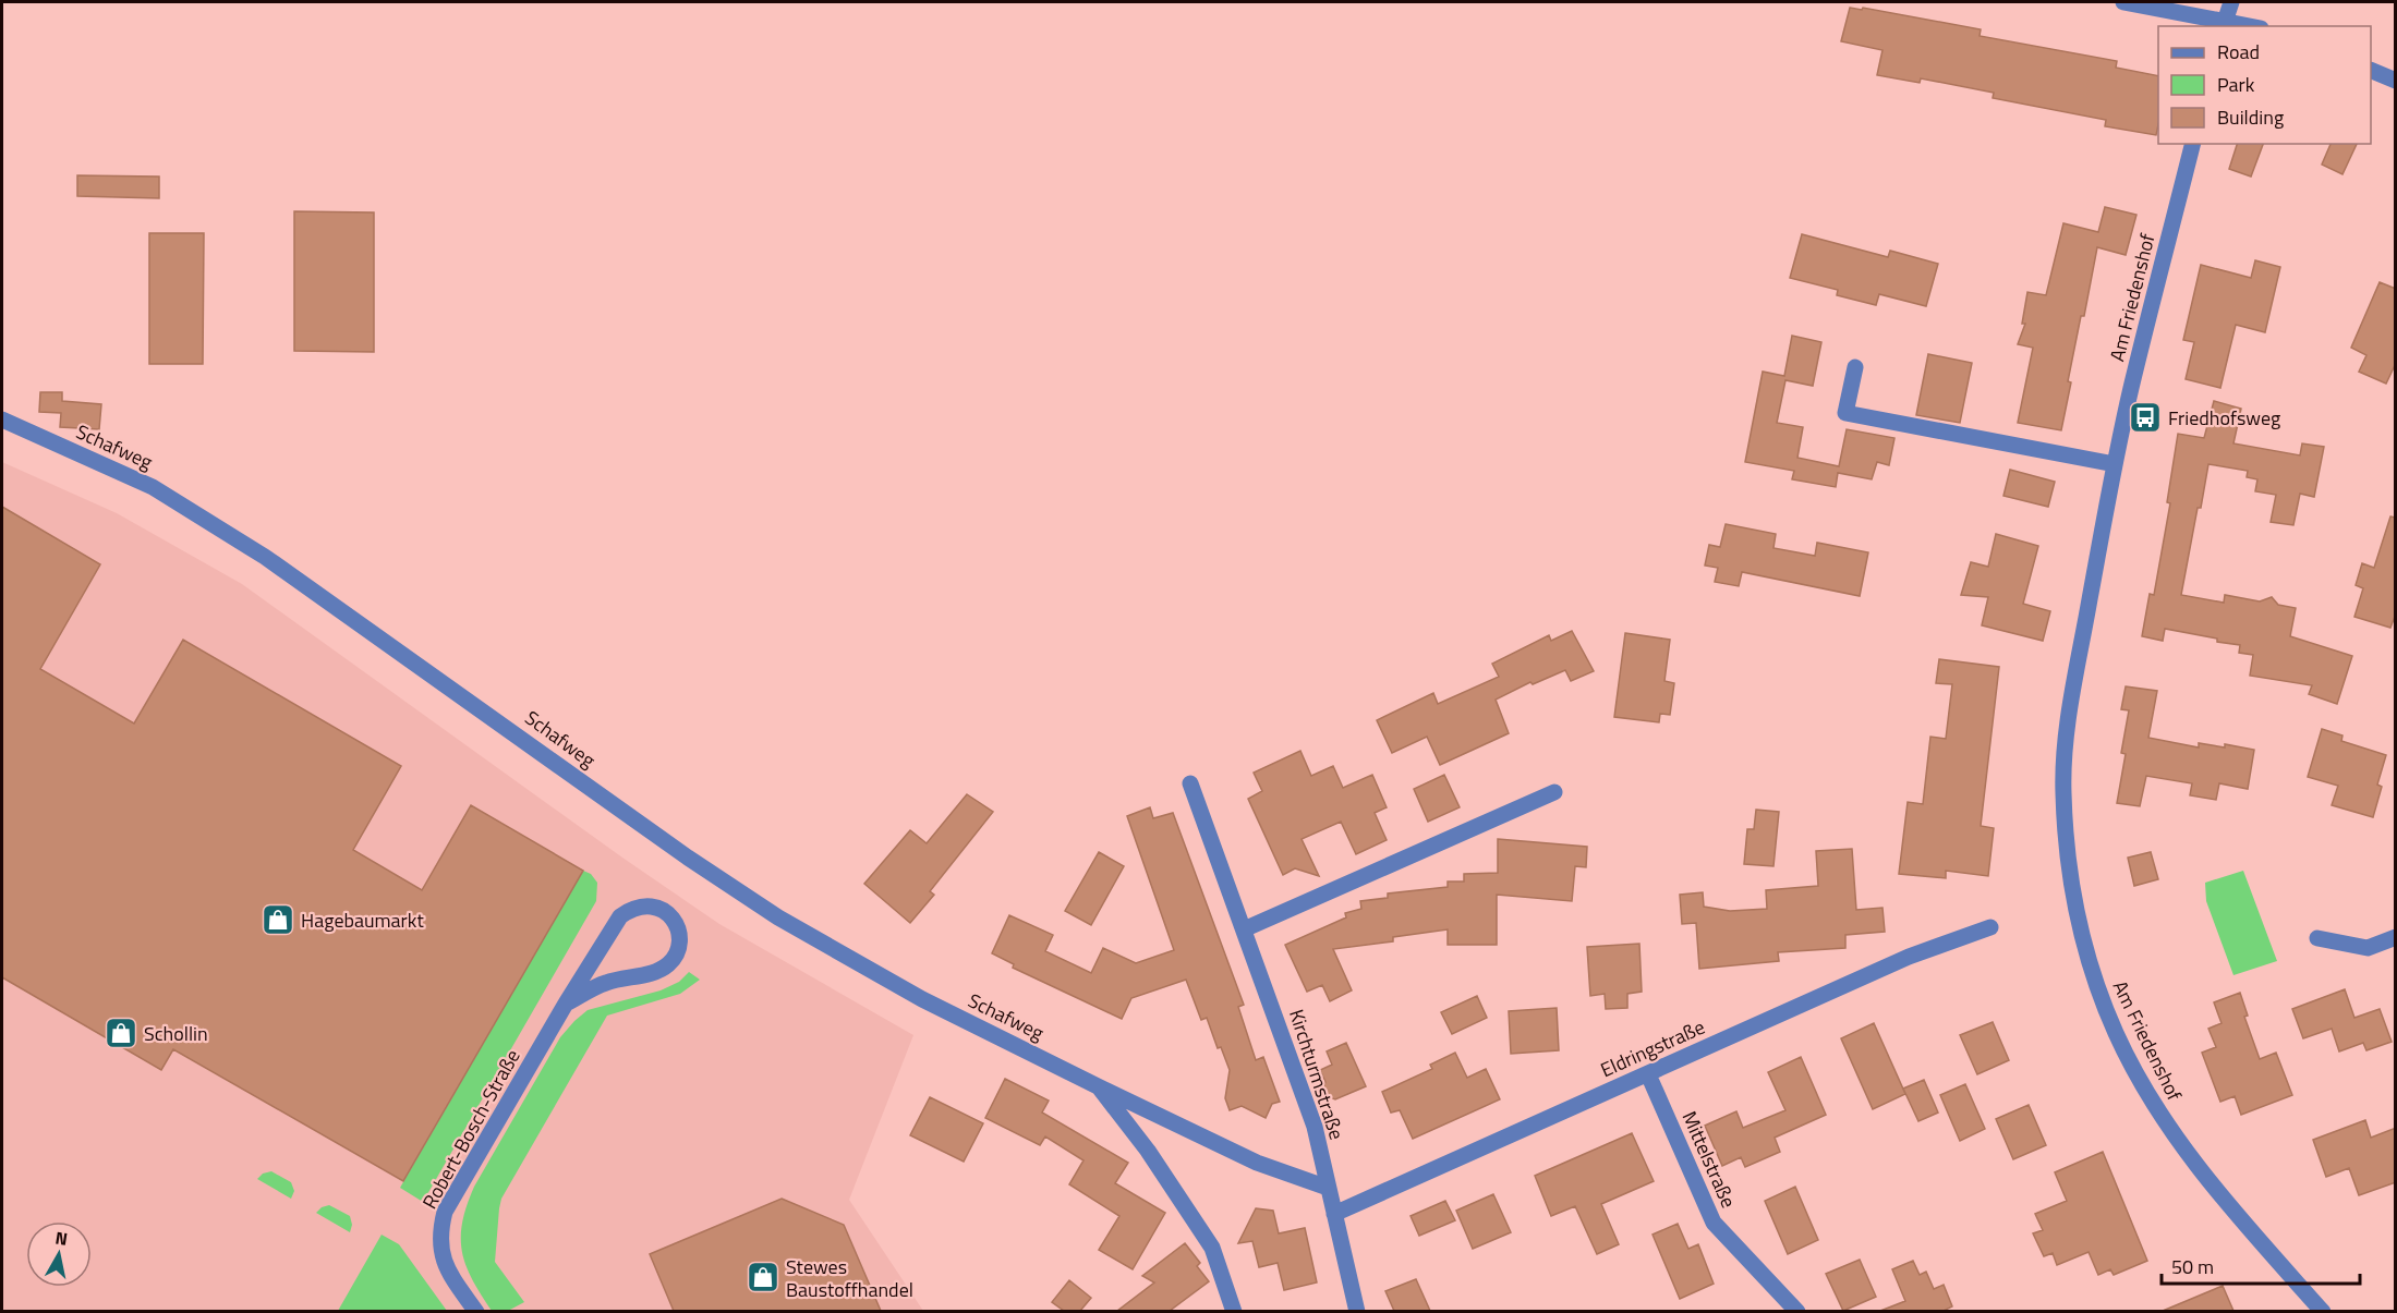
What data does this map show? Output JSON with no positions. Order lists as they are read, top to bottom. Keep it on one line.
{"streets":{"street":["Am Friedenshof","Schafweg","Eldringstraße","Kirchturmstraße","Robert-Bosch-Straße","Mittelstraße"]},"crossings":[["Schafweg","Kirchturmstraße"],["Eldringstraße","Kirchturmstraße"],["Eldringstraße","Mittelstraße"]],"places":{"bus stop":["Friedhofsweg"],"shop":["Hagebaumarkt","Schollin","Stewes Baustoffhandel"]},"legend":["Road","Park","Building"],"scale_bar":"50 m","north":"top"}
